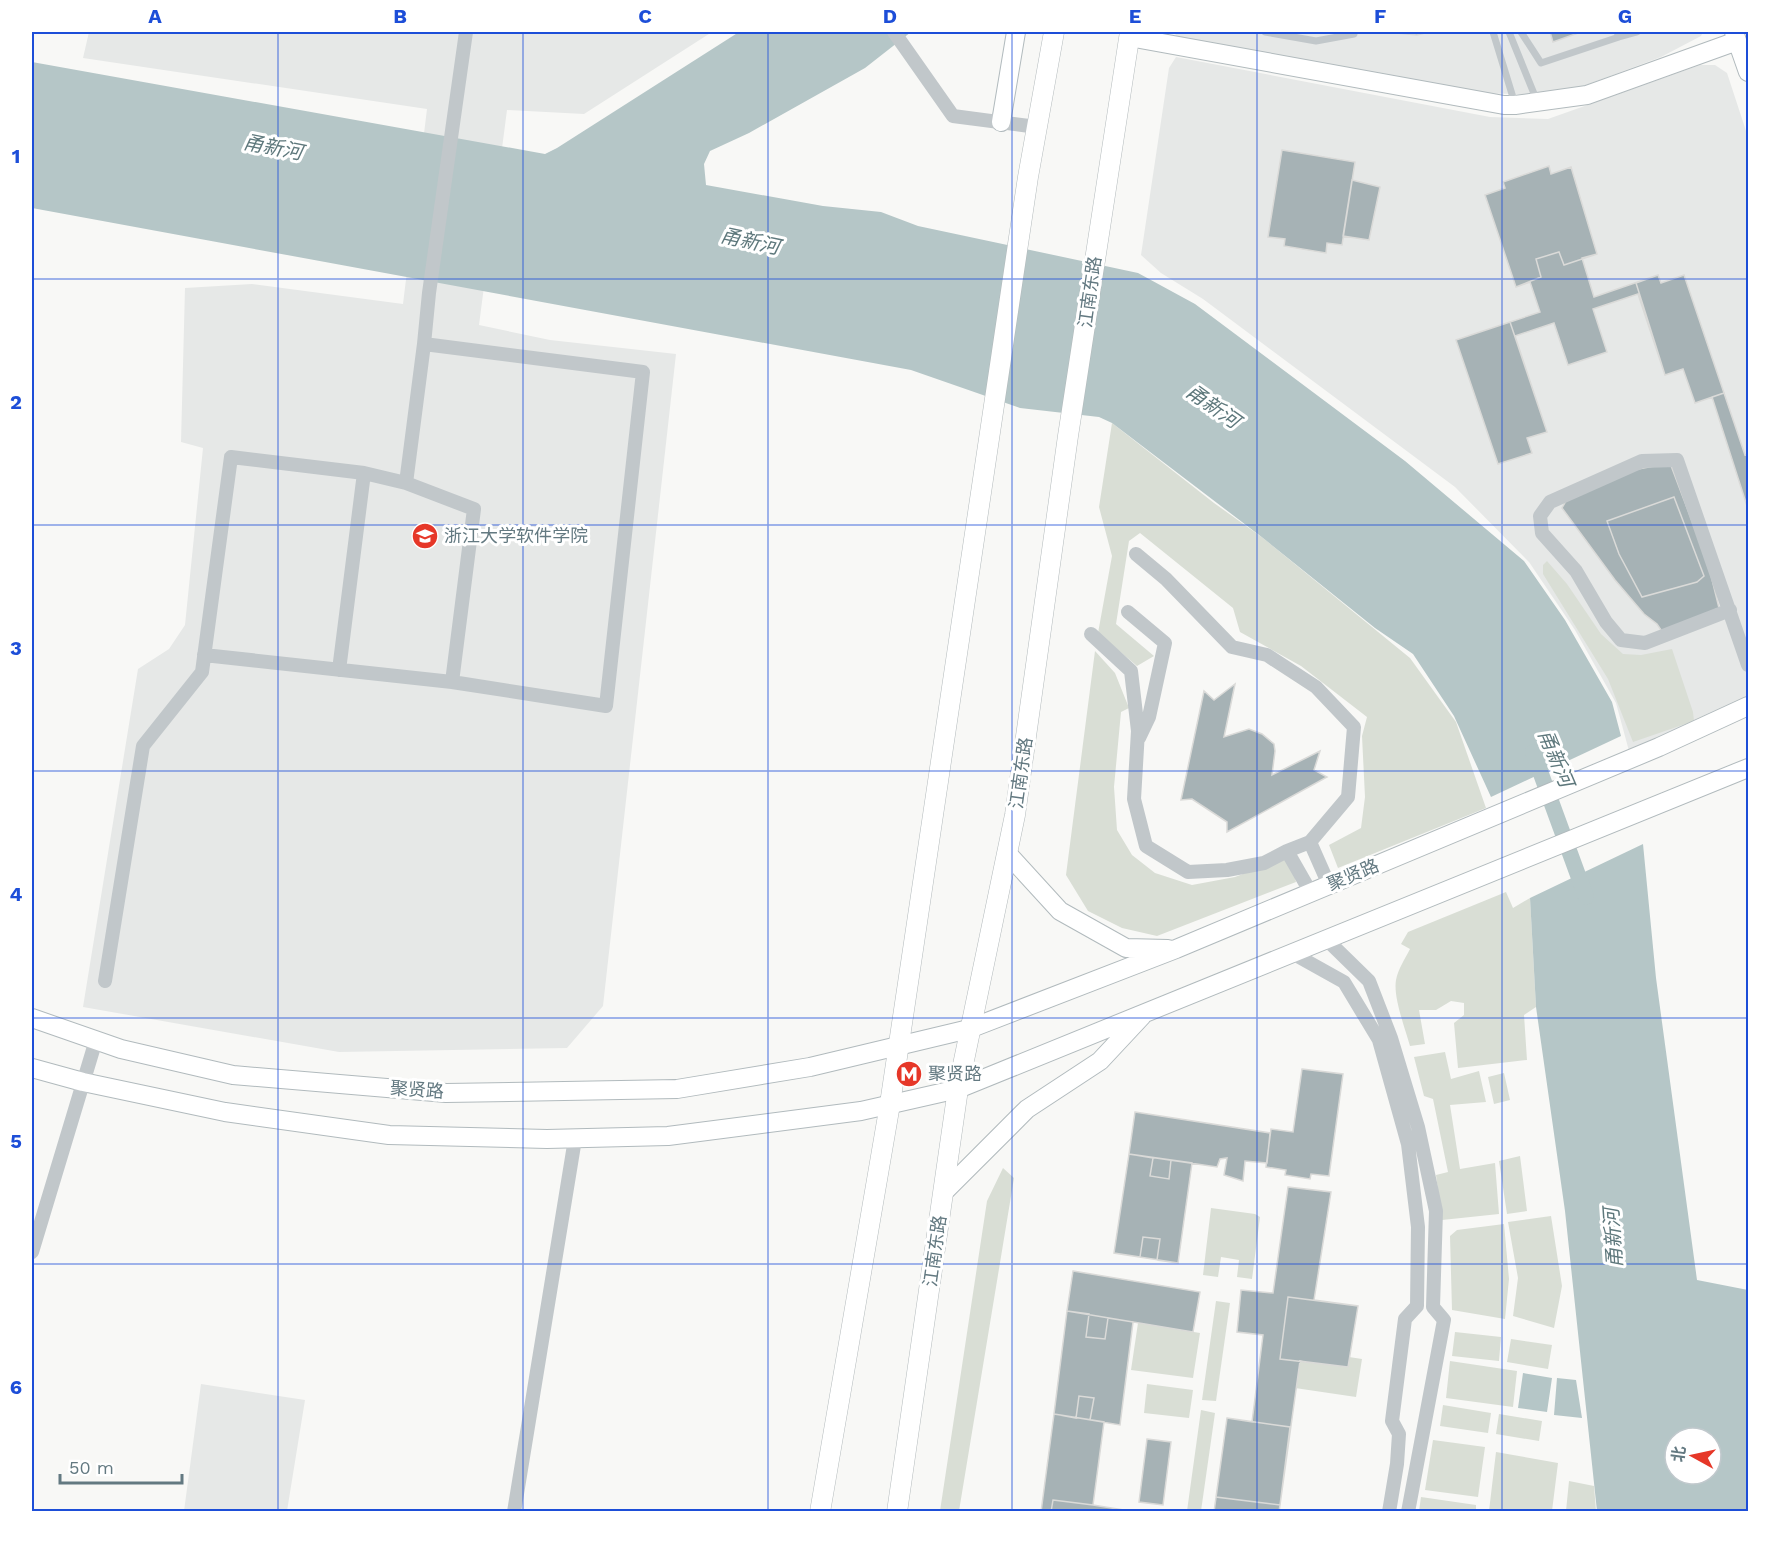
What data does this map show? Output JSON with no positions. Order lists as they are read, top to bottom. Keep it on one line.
{"streets":{"main road":["江南东路","聚贤路"]},"crossings":[["江南东路","聚贤路"]],"water":["甬新河"],"places":{"school or university":["浙江大学软件学院"],"metro station":["聚贤路"]},"scale_bar":"50 m","north":"left","grid":{"columns":["A","B","C","D","E","F","G"],"rows":["1","2","3","4","5","6"]}}
